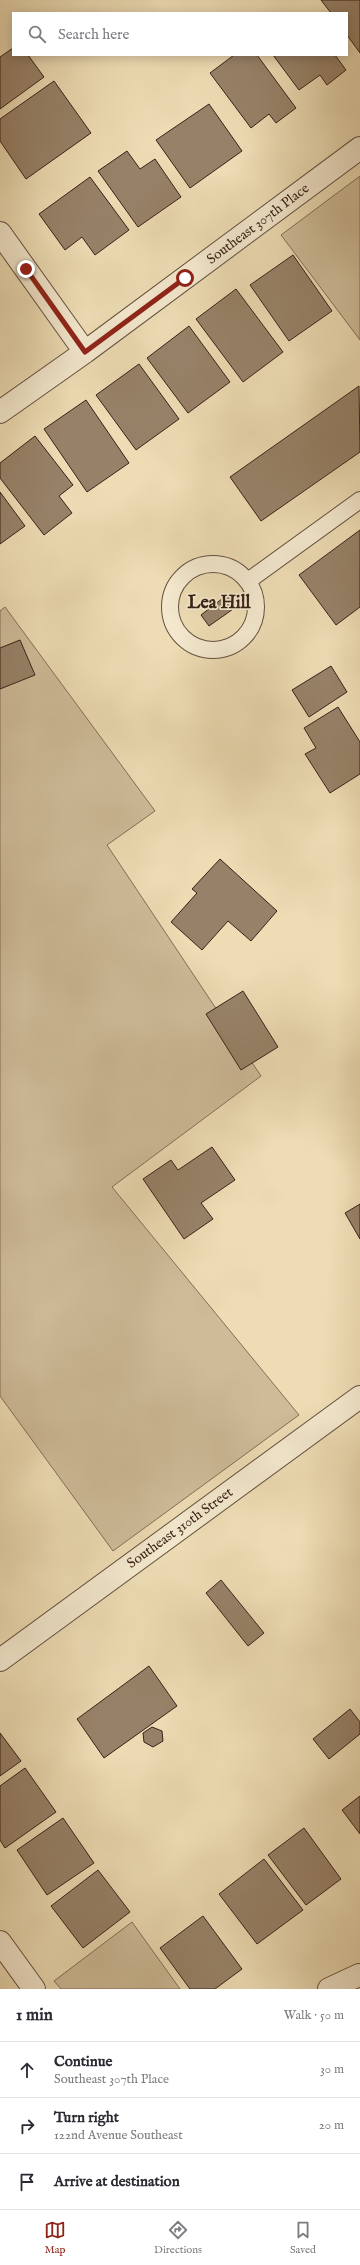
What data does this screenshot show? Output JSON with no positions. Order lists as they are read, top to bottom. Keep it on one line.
{"streets":{"street":["Southeast 307th Place","Southeast 310th Street"]},"districts":["Lea Hill"],"page":{"search":"Search here","heading":["1 min","Walk · 50 m"],"list":[["Continue","Southeast 307th Place","30 m"],["Turn right","122nd Avenue Southeast","20 m"],"Arrive at destination"],"nav":["Map","Directions","Saved"]}}
